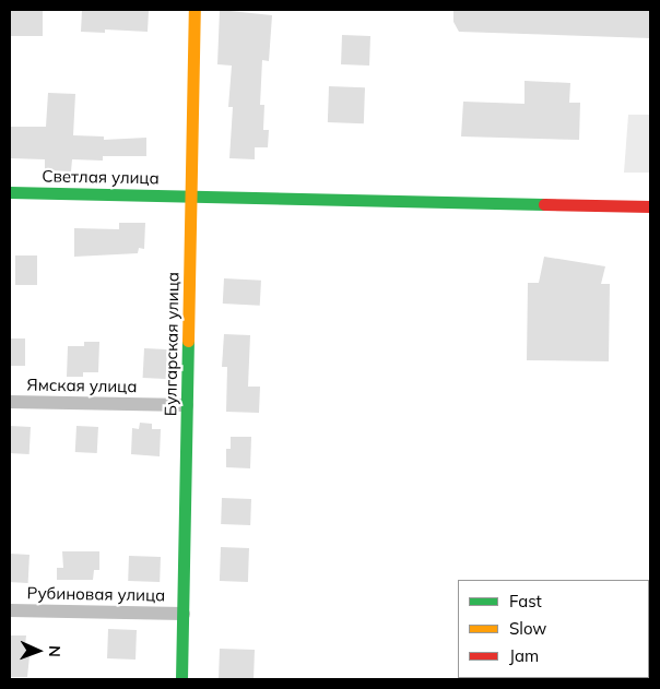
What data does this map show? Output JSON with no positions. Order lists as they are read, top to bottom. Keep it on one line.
{"streets":{"street":["Светлая улица","Булгарская улица","Ямская улица","Рубиновая улица"]},"crossings":[["Светлая улица","Булгарская улица"],["Булгарская улица","Ямская улица"],["Булгарская улица","Рубиновая улица"]],"legend":["Fast","Slow","Jam"],"north":"right"}
